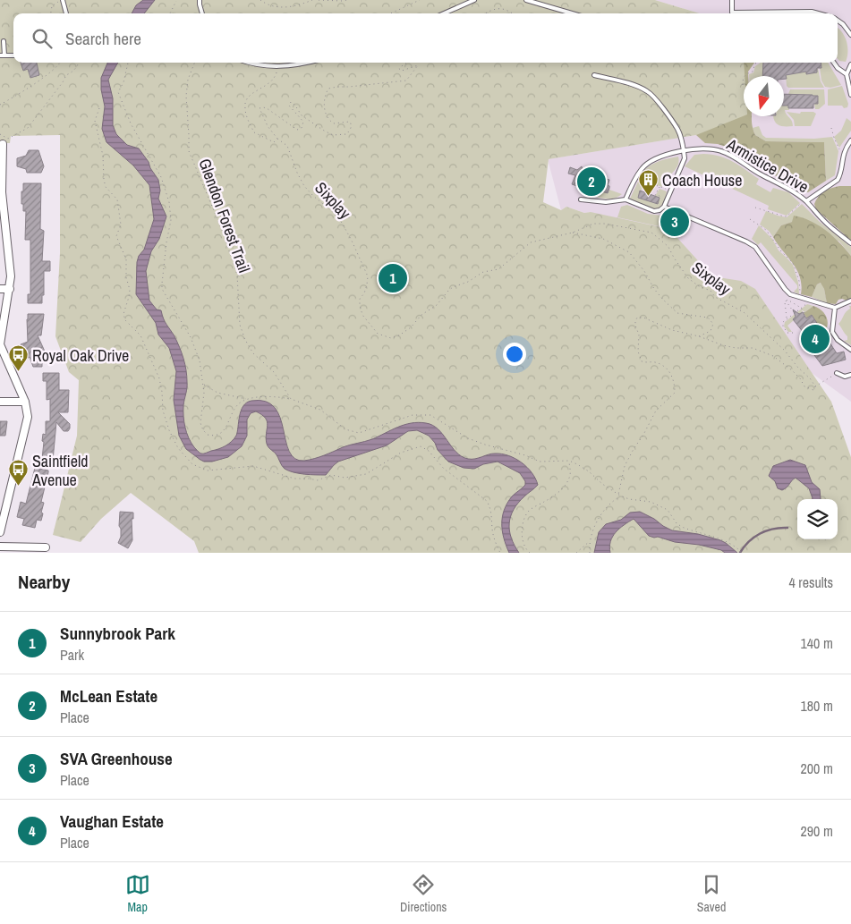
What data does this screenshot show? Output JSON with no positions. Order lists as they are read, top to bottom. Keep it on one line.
{"streets":{"lane":["Armistice Drive"],"path":["Sixplay","Glendon Forest Trail"]},"places":{"building":["Coach House"],"bus stop":["Royal Oak Drive","Saintfield Avenue"]},"north":"bottom","page":{"search":"Search here","pins":["2","3","1","4"],"heading":["Nearby","4 results"],"list":[{"mark":"1","name":"Sunnybrook Park","note":"Park","value":"140 m"},{"mark":"2","name":"McLean Estate","note":"Place","value":"180 m"},{"mark":"3","name":"SVA Greenhouse","note":"Place","value":"200 m"},{"mark":"4","name":"Vaughan Estate","note":"Place","value":"290 m"}],"nav":["Map","Directions","Saved"]}}
